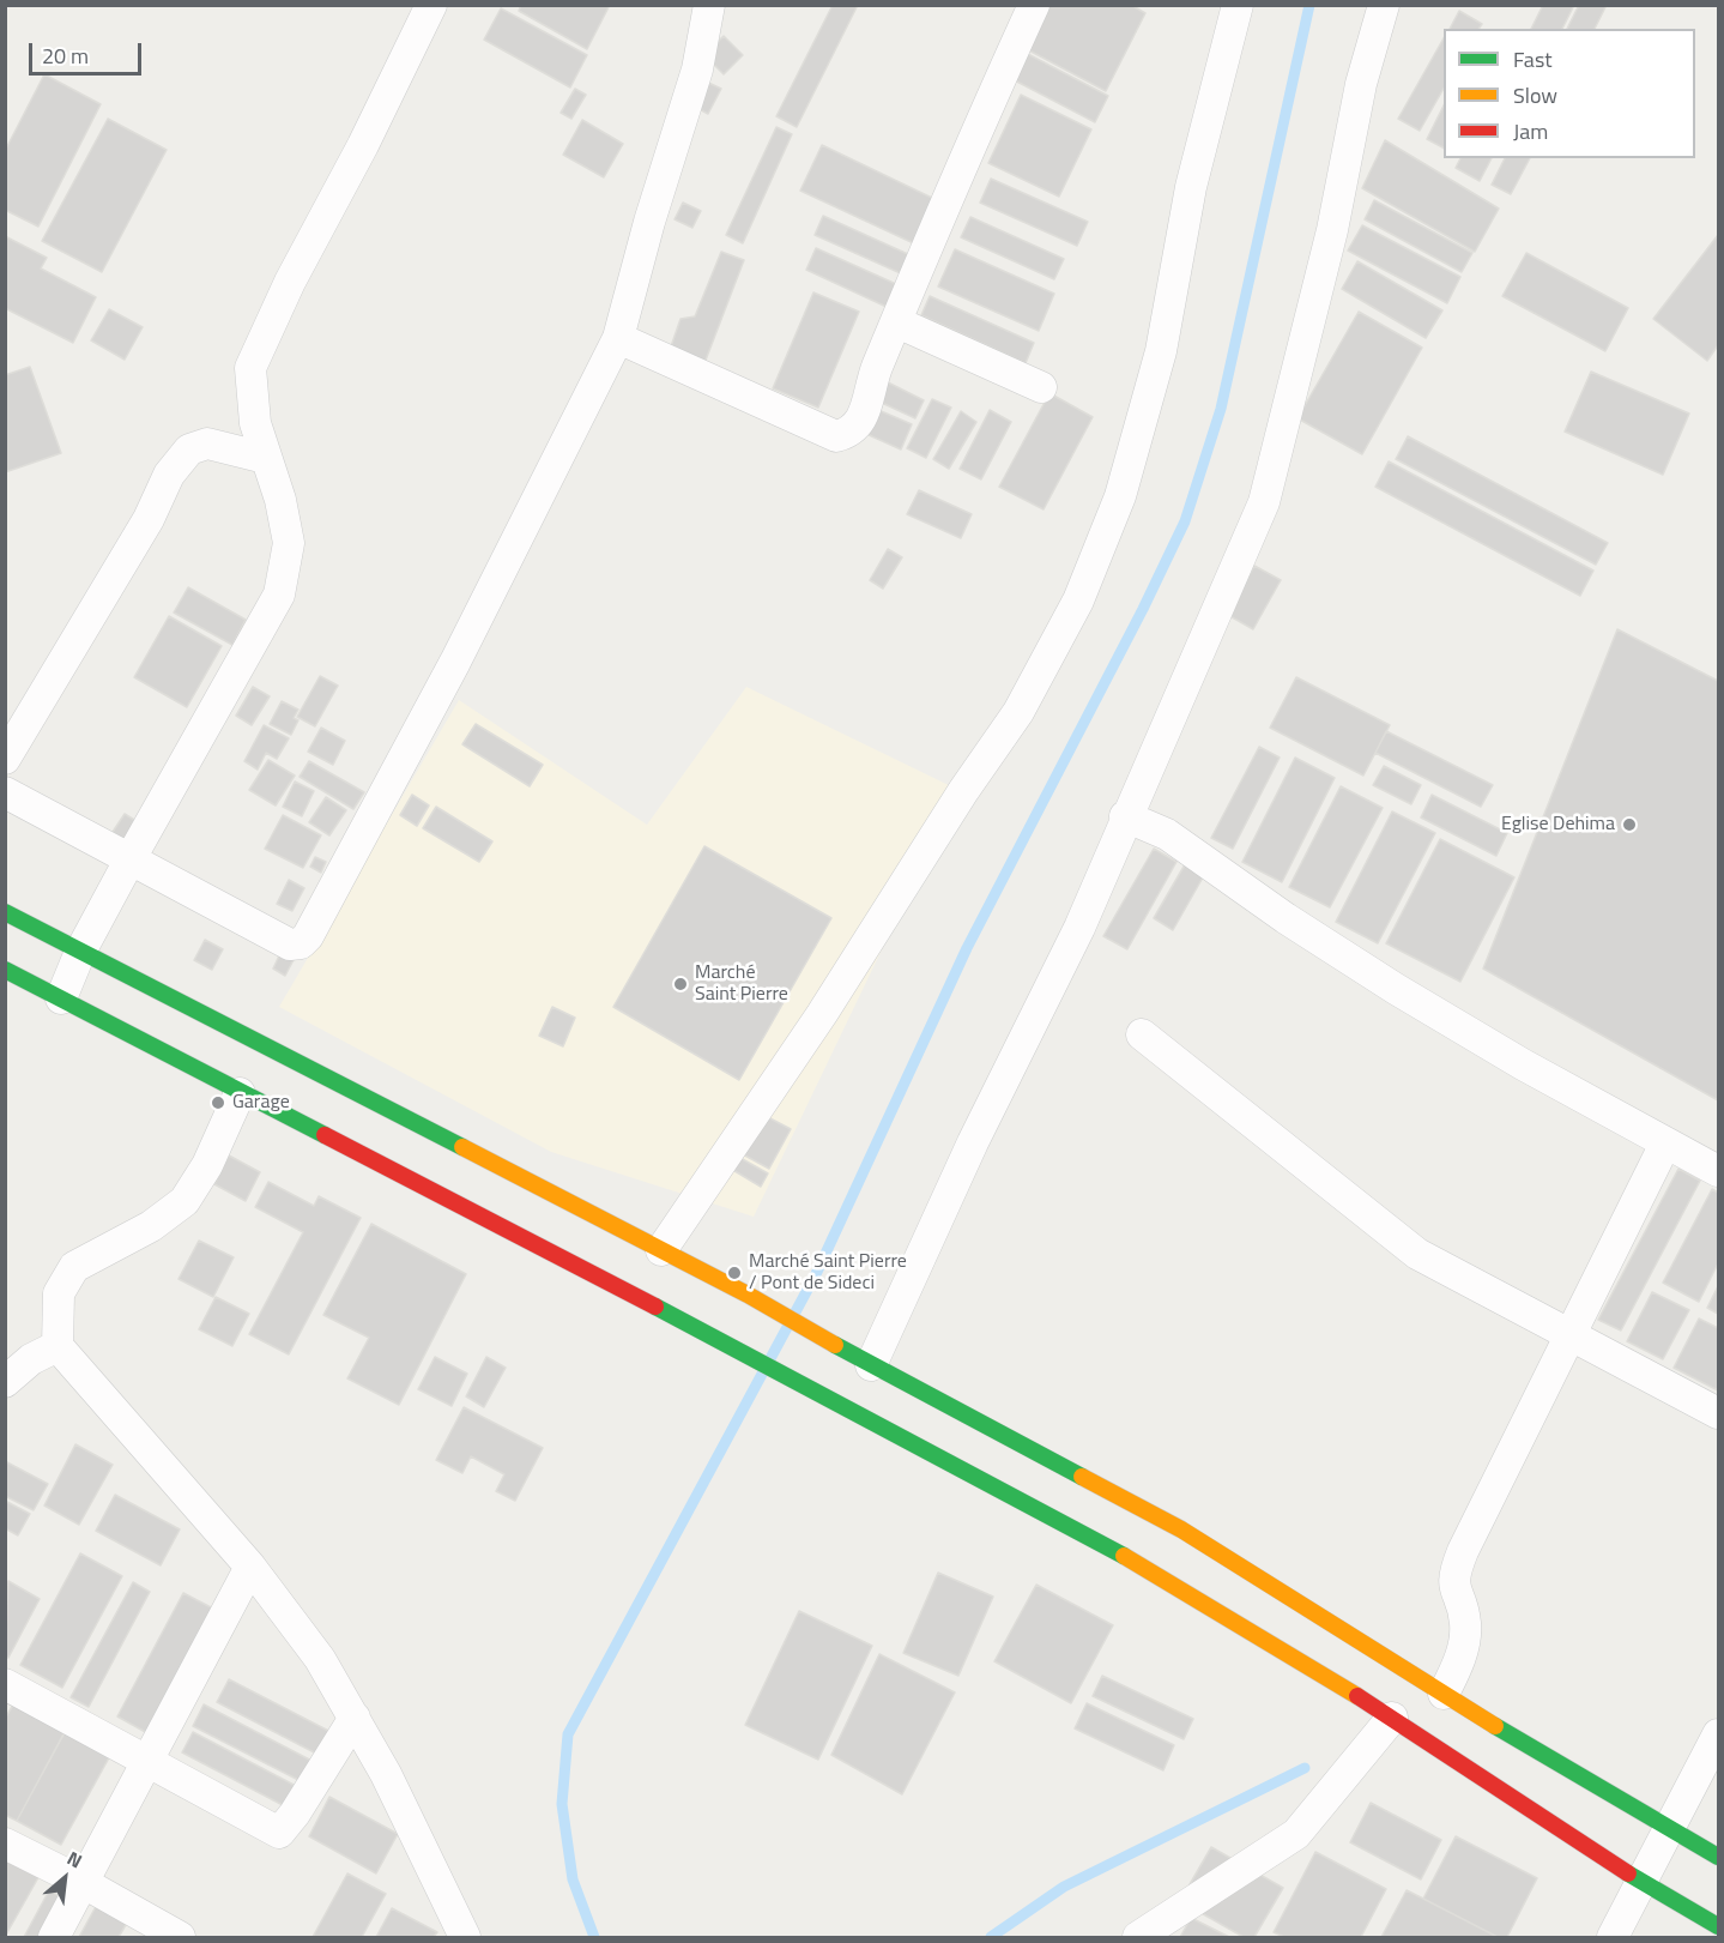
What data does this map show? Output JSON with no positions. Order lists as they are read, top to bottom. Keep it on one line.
{"places":["Eglise Dehima","Marché Saint Pierre","Garage","Marché Saint Pierre / Pont de Sideci"],"legend":["Fast","Slow","Jam"],"scale_bar":"20 m","north":"top right"}
